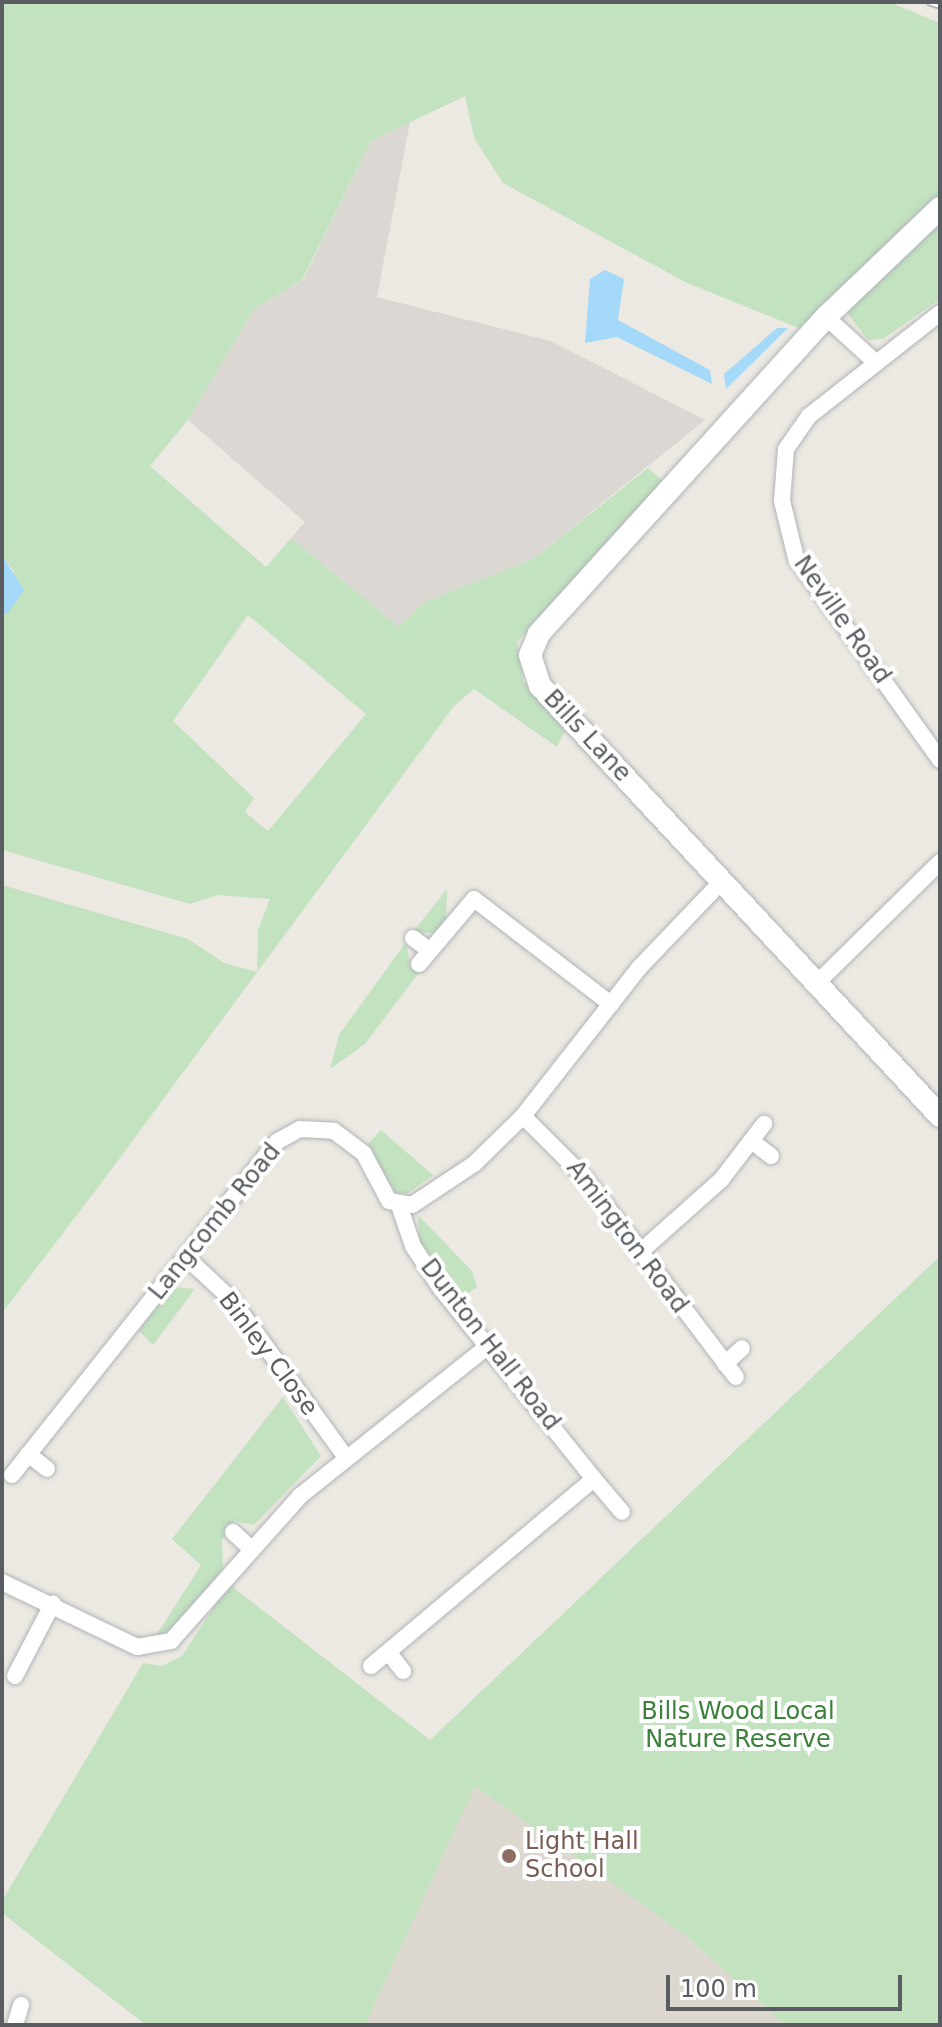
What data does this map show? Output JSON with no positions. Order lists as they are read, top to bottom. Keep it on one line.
{"streets":{"street":["Neville Road","Bills Lane","Langcomb Road","Amington Road","Dunton Hall Road","Binley Close"]},"crossings":[["Langcomb Road","Dunton Hall Road"],["Langcomb Road","Binley Close"]],"parks":["Bills Wood Local Nature Reserve"],"places":["Light Hall School"],"scale_bar":"100 m"}
